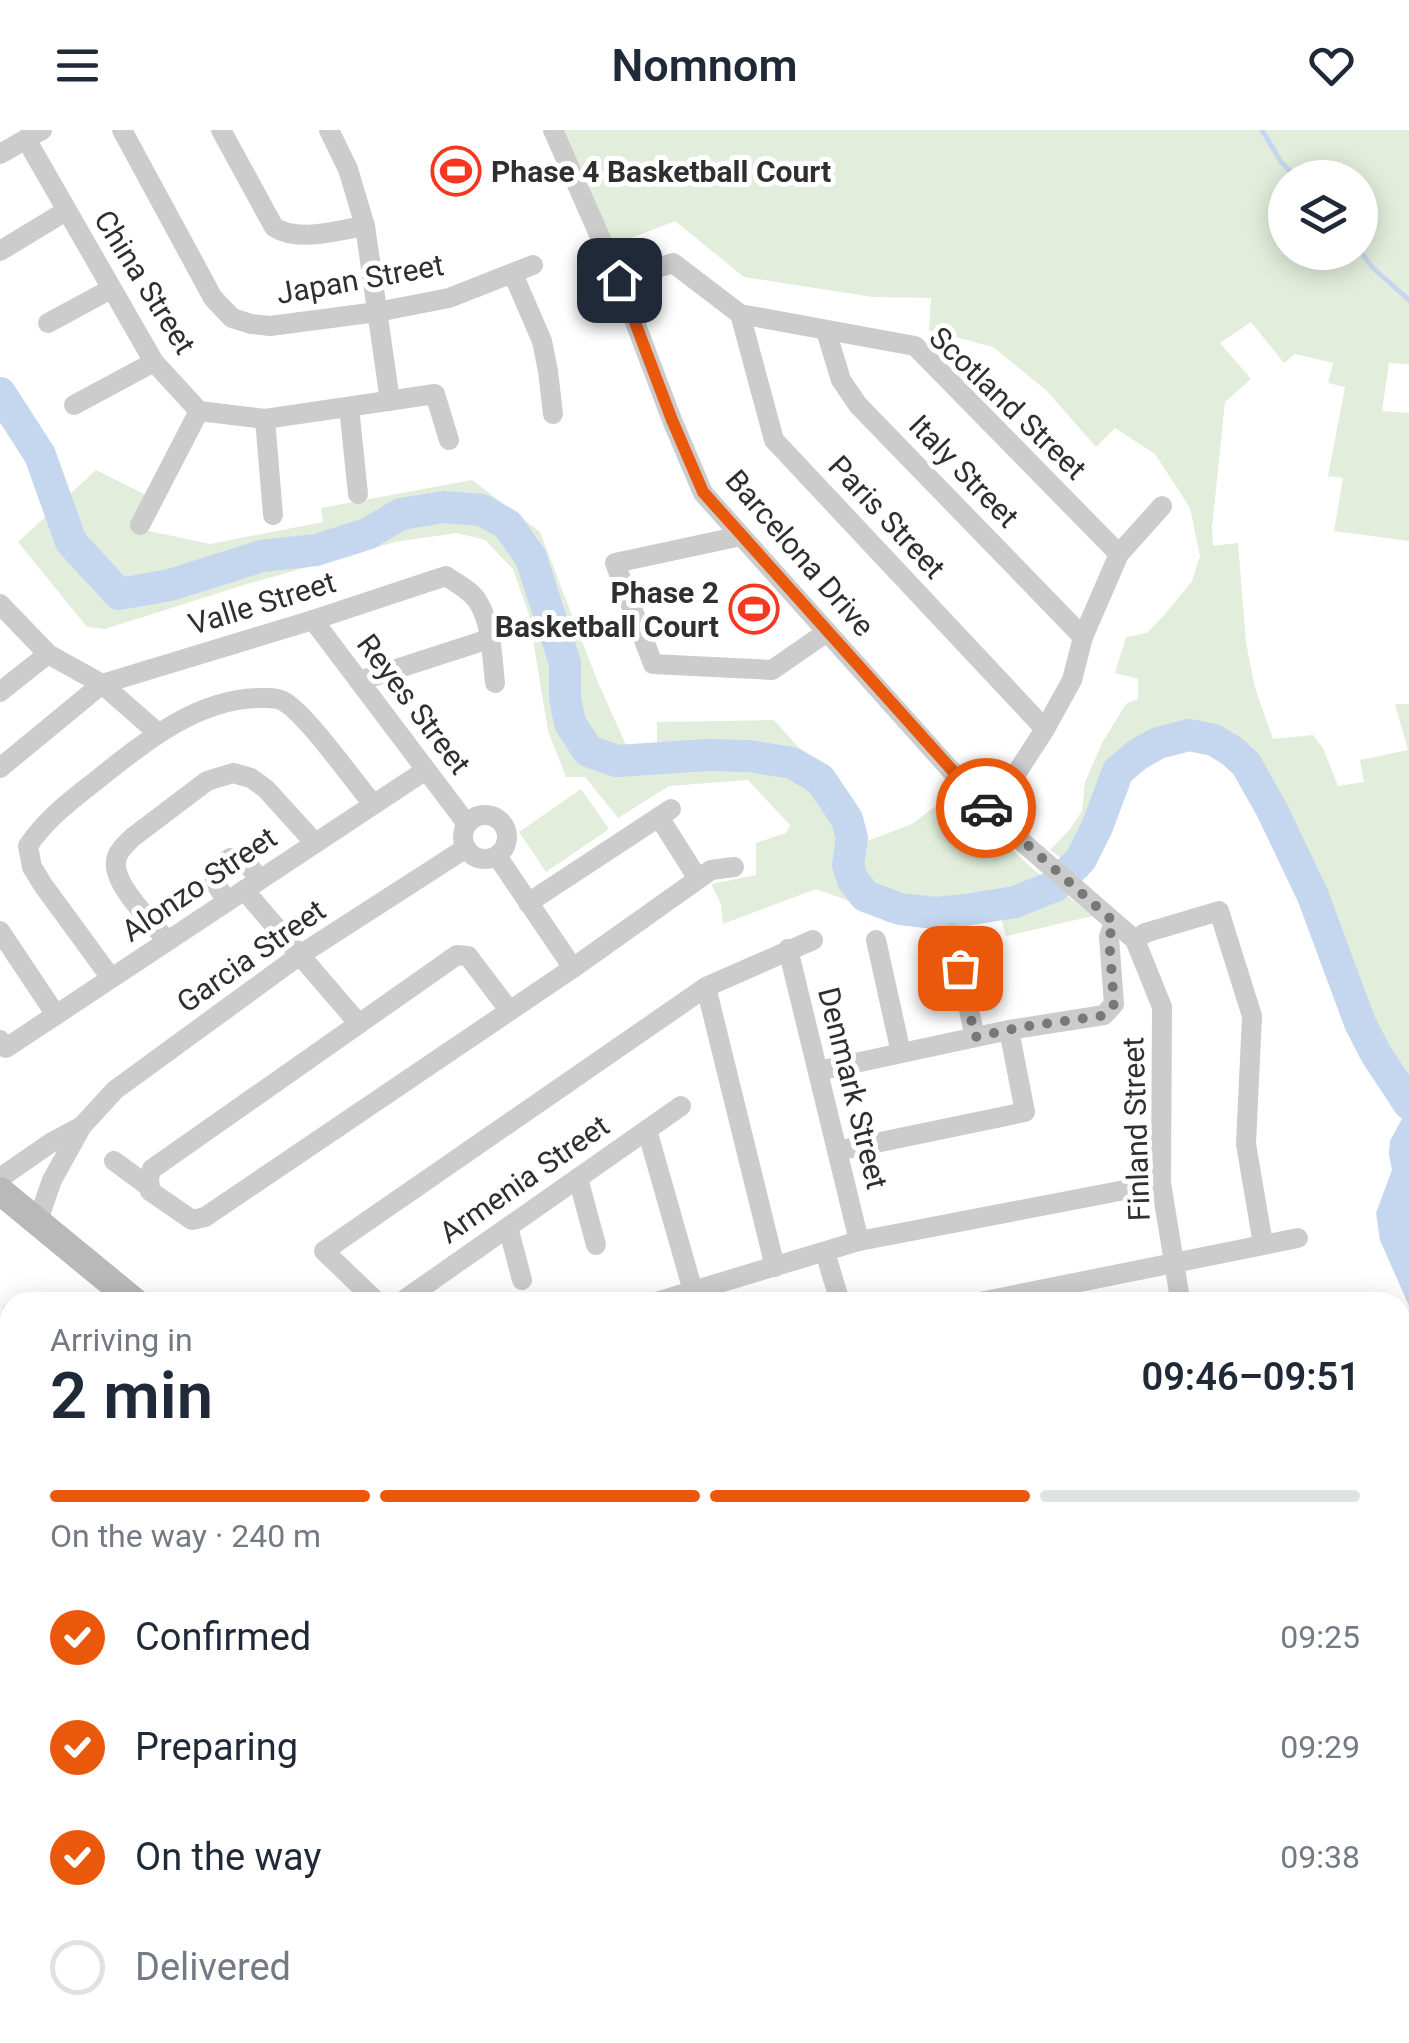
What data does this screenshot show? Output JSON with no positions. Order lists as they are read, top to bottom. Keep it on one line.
{"streets":{"street":["Japan Street","China Street","Scotland Street","Italy Street","Paris Street","Barcelona Drive","Valle Street","Reyes Street","Alonzo Street","Garcia Street","Denmark Street","Finland Street","Armenia Street"]},"crossings":[["Scotland Street","Italy Street"],["Scotland Street","Paris Street"],["Scotland Street","Barcelona Drive"],["Barcelona Drive","Finland Street"],["Valle Street","Reyes Street"],["Reyes Street","Alonzo Street"],["Reyes Street","Garcia Street"]],"places":{"sports":["Phase 4 Basketball Court","Phase 2 Basketball Court"]},"page":{"header":"Nomnom","heading":["2 min","Arriving in","09:46–09:51"],"bar":"On the way · 240 m","list":[["Confirmed","09:25"],["Preparing","09:29"],["On the way","09:38"],"Delivered"]}}
